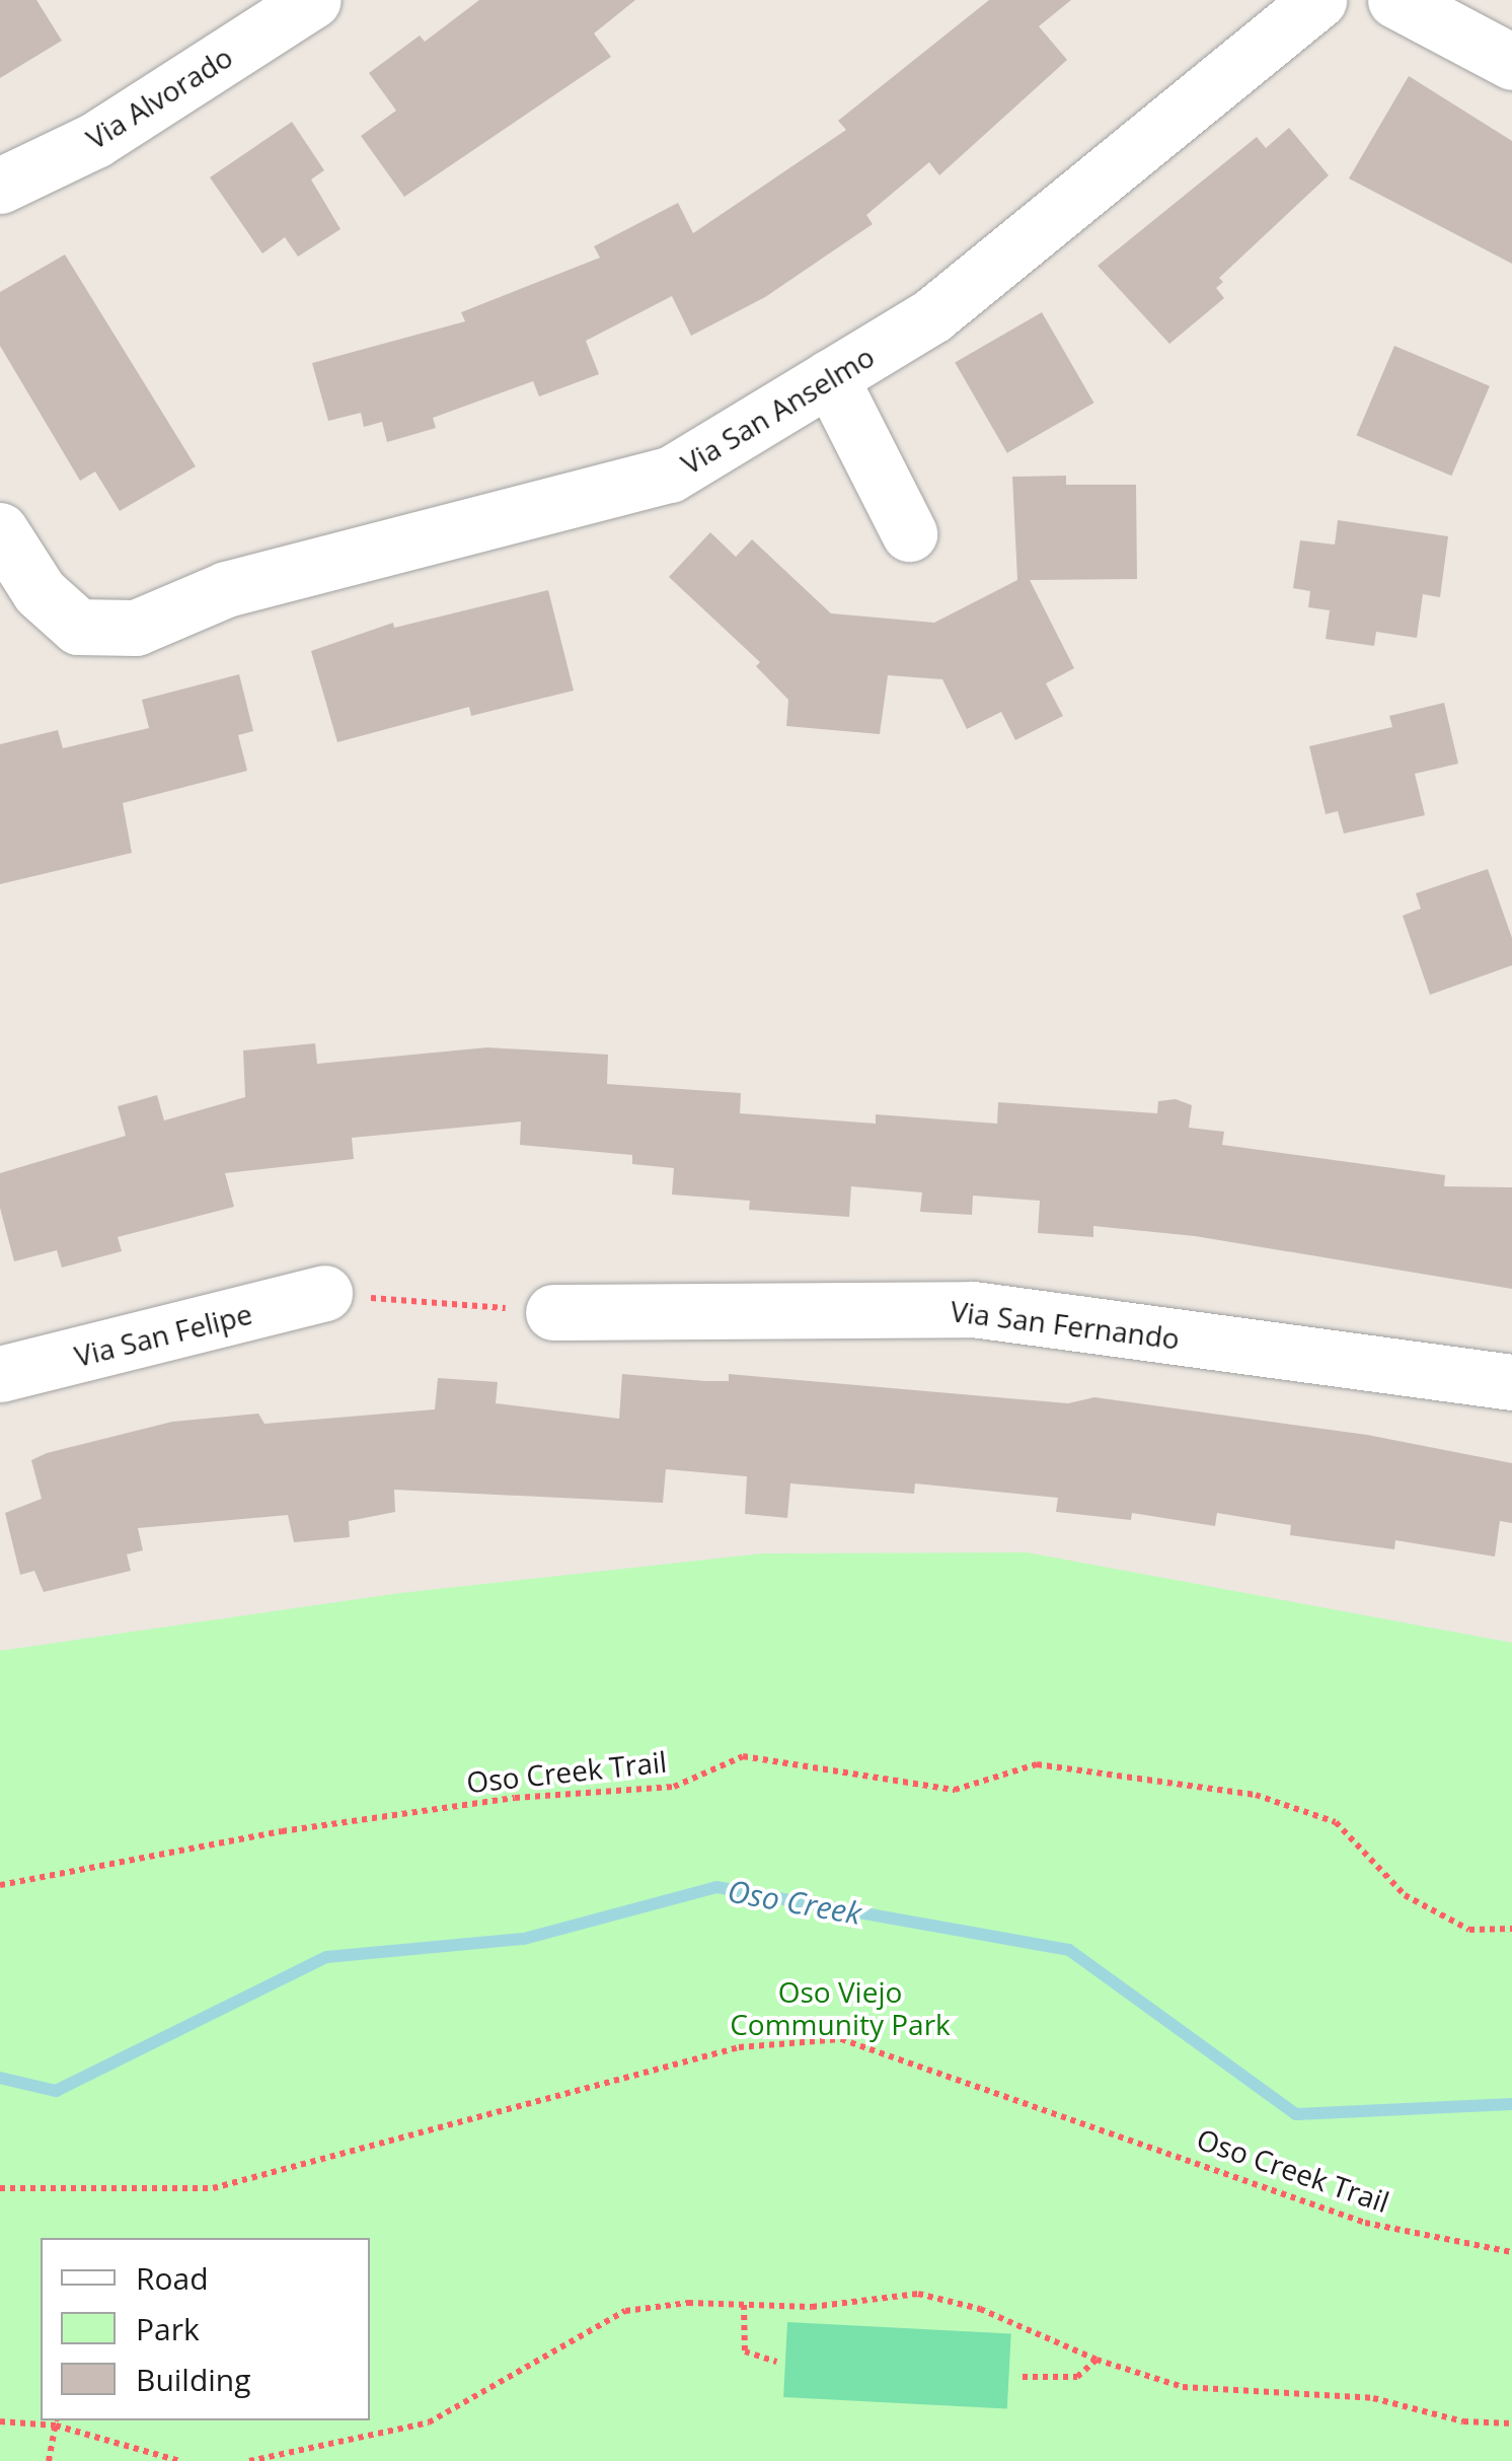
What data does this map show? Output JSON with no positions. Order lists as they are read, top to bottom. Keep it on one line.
{"streets":{"street":["Via Alvorado","Via San Anselmo","Via San Fernando","Via San Felipe"],"path":["Oso Creek Trail"]},"water":["Oso Creek"],"parks":["Oso Viejo Community Park"],"legend":["Road","Park","Building"]}
